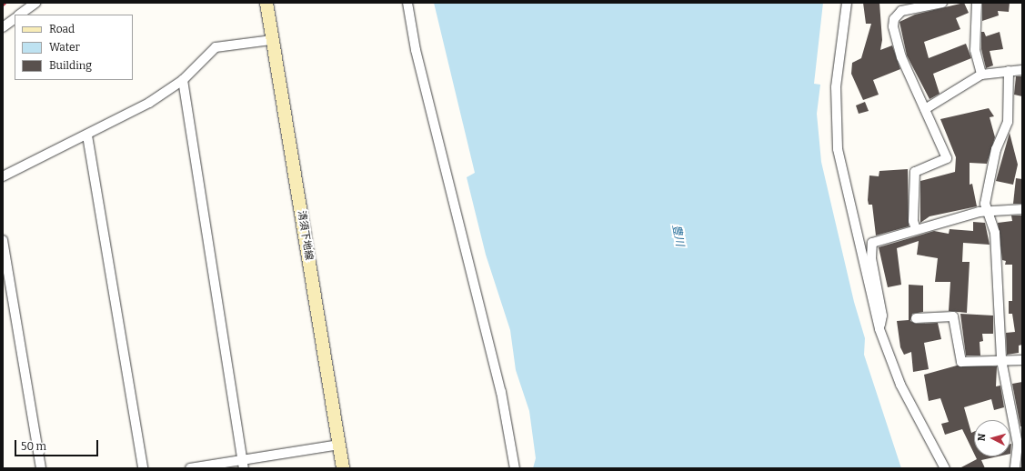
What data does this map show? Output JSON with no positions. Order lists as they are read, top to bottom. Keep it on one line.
{"streets":{"main road":["清須下地線"]},"water":["豊川"],"legend":["Road","Water","Building"],"scale_bar":"50 m","north":"left"}
